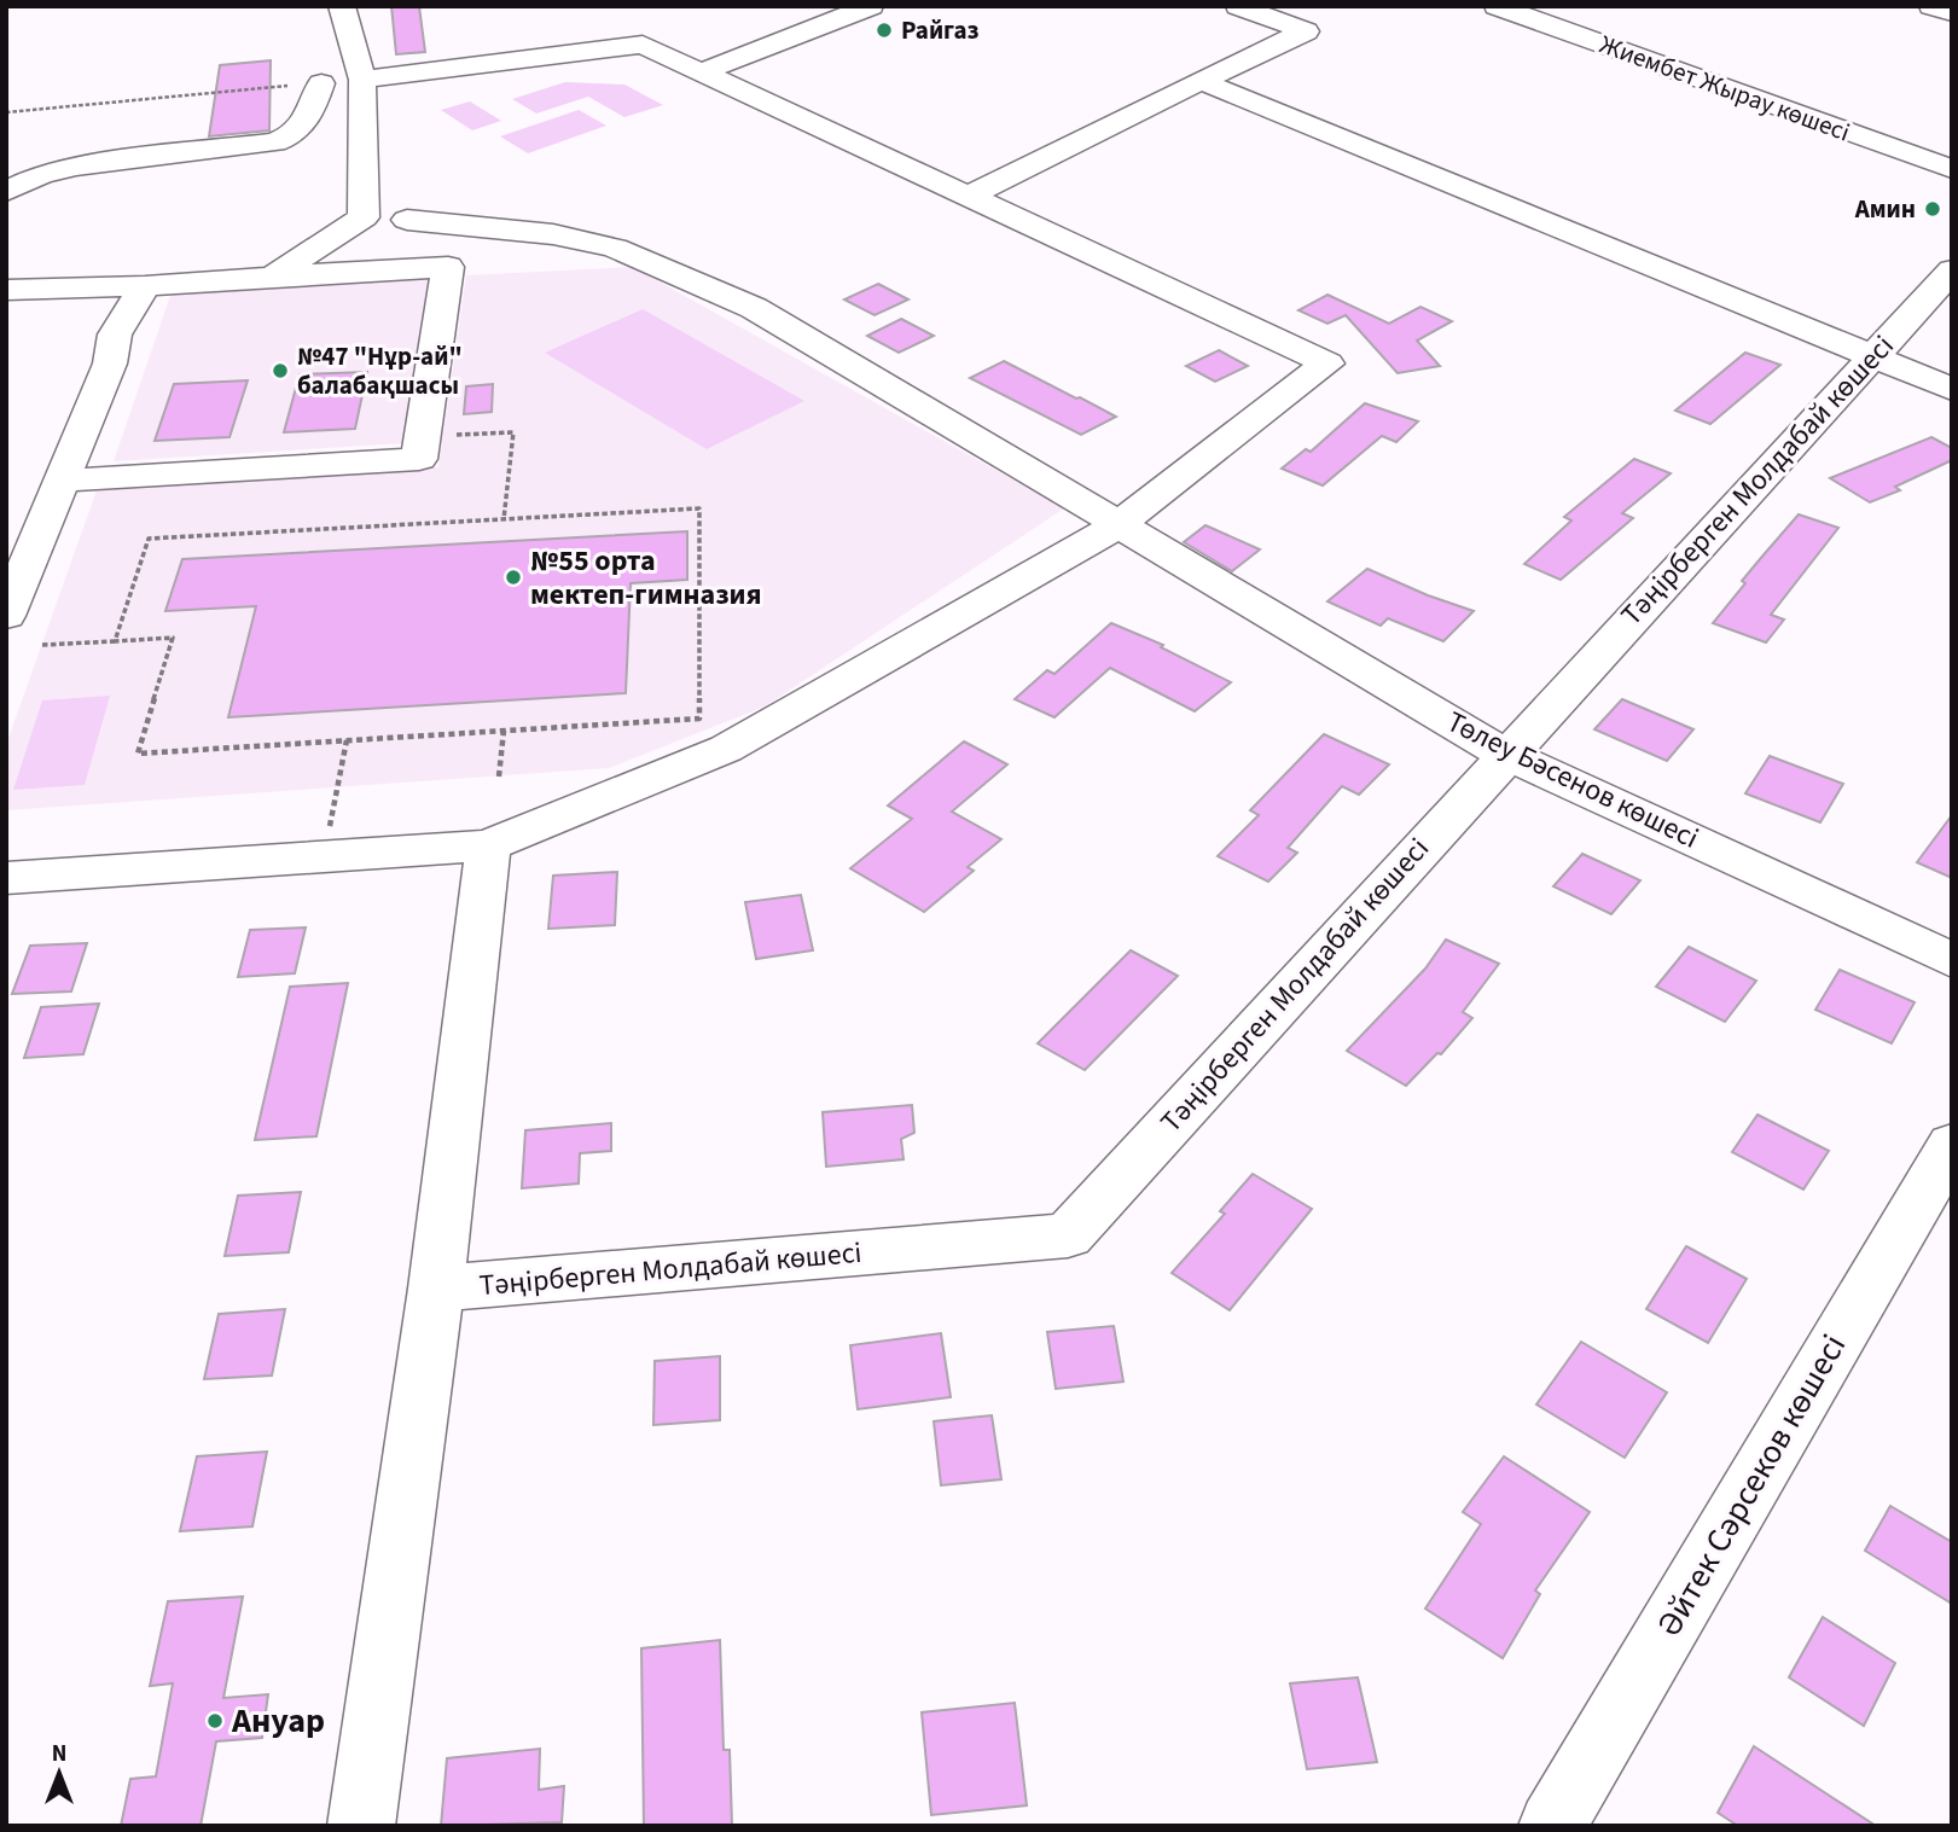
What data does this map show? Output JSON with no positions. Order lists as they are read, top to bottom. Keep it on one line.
{"streets":{"street":["Жиембет Жырау көшесі","Тәңірберген Молдабай көшесі","Төлеу Бәсенов көшесі","Әйтек Сәрсеков көшесі"]},"crossings":[["Тәңірберген Молдабай көшесі","Төлеу Бәсенов көшесі"]],"places":["Райгаз","Амин","№47 \"Нұр-ай\" балабақшасы","№55 орта мектеп-гимназия","Ануар"],"north":"top"}
